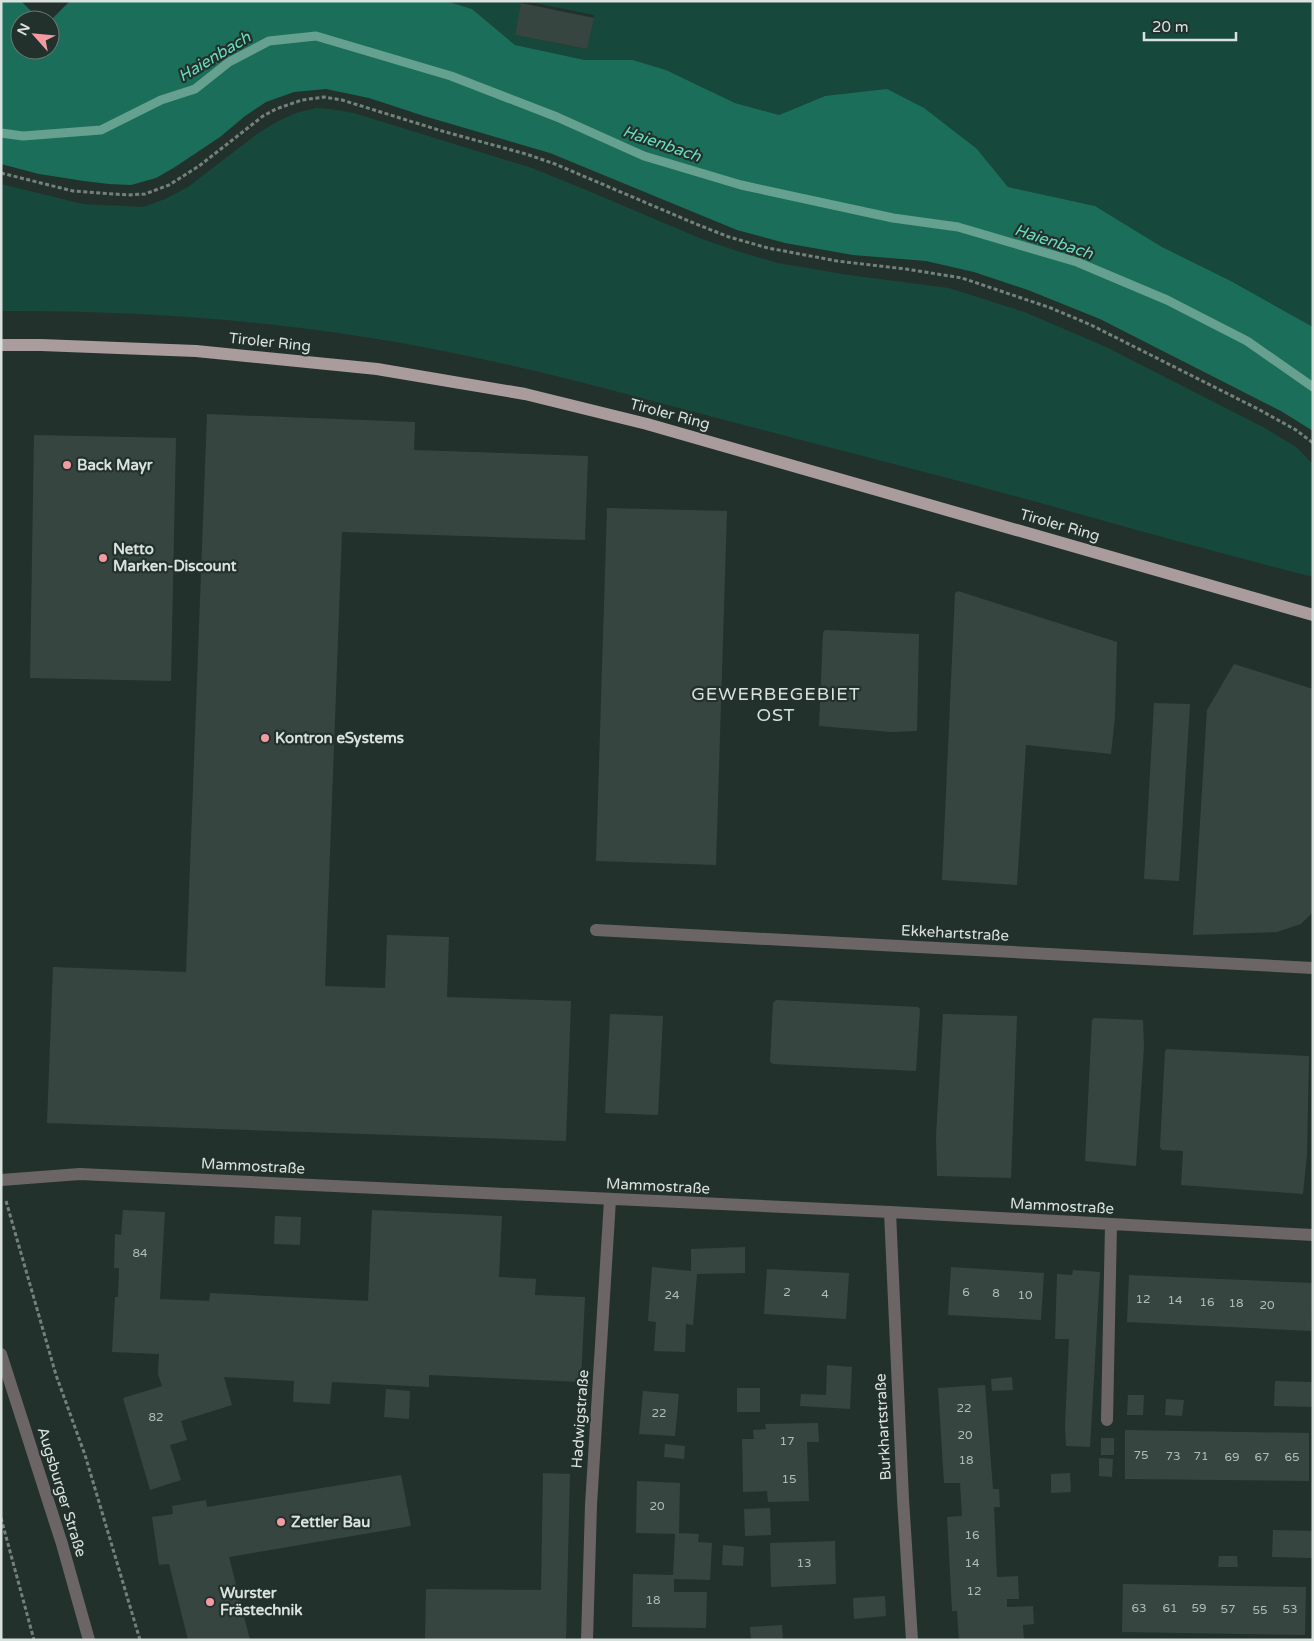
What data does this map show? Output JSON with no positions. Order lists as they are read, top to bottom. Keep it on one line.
{"streets":{"main road":["Tiroler Ring"],"street":["Ekkehartstraße","Mammostraße","Hadwigstraße","Burkhartstraße","Augsburger Straße"]},"crossings":[["Mammostraße","Hadwigstraße"],["Mammostraße","Burkhartstraße"]],"districts":["GEWERBEGEBIET OST"],"water":["Haienbach"],"places":["Back Mayr","Netto Marken-Discount","Kontron eSystems","Zettler Bau","Wurster Frästechnik"],"house_numbers":["84","2","6","8","4","24","10","12","14","16","18","20","22","22","82","20","17","75","73","71","69","67","65","18","15","20","16","13","14","12","18","63","61","59","57","53","55"],"scale_bar":"20 m","north":"top left"}
